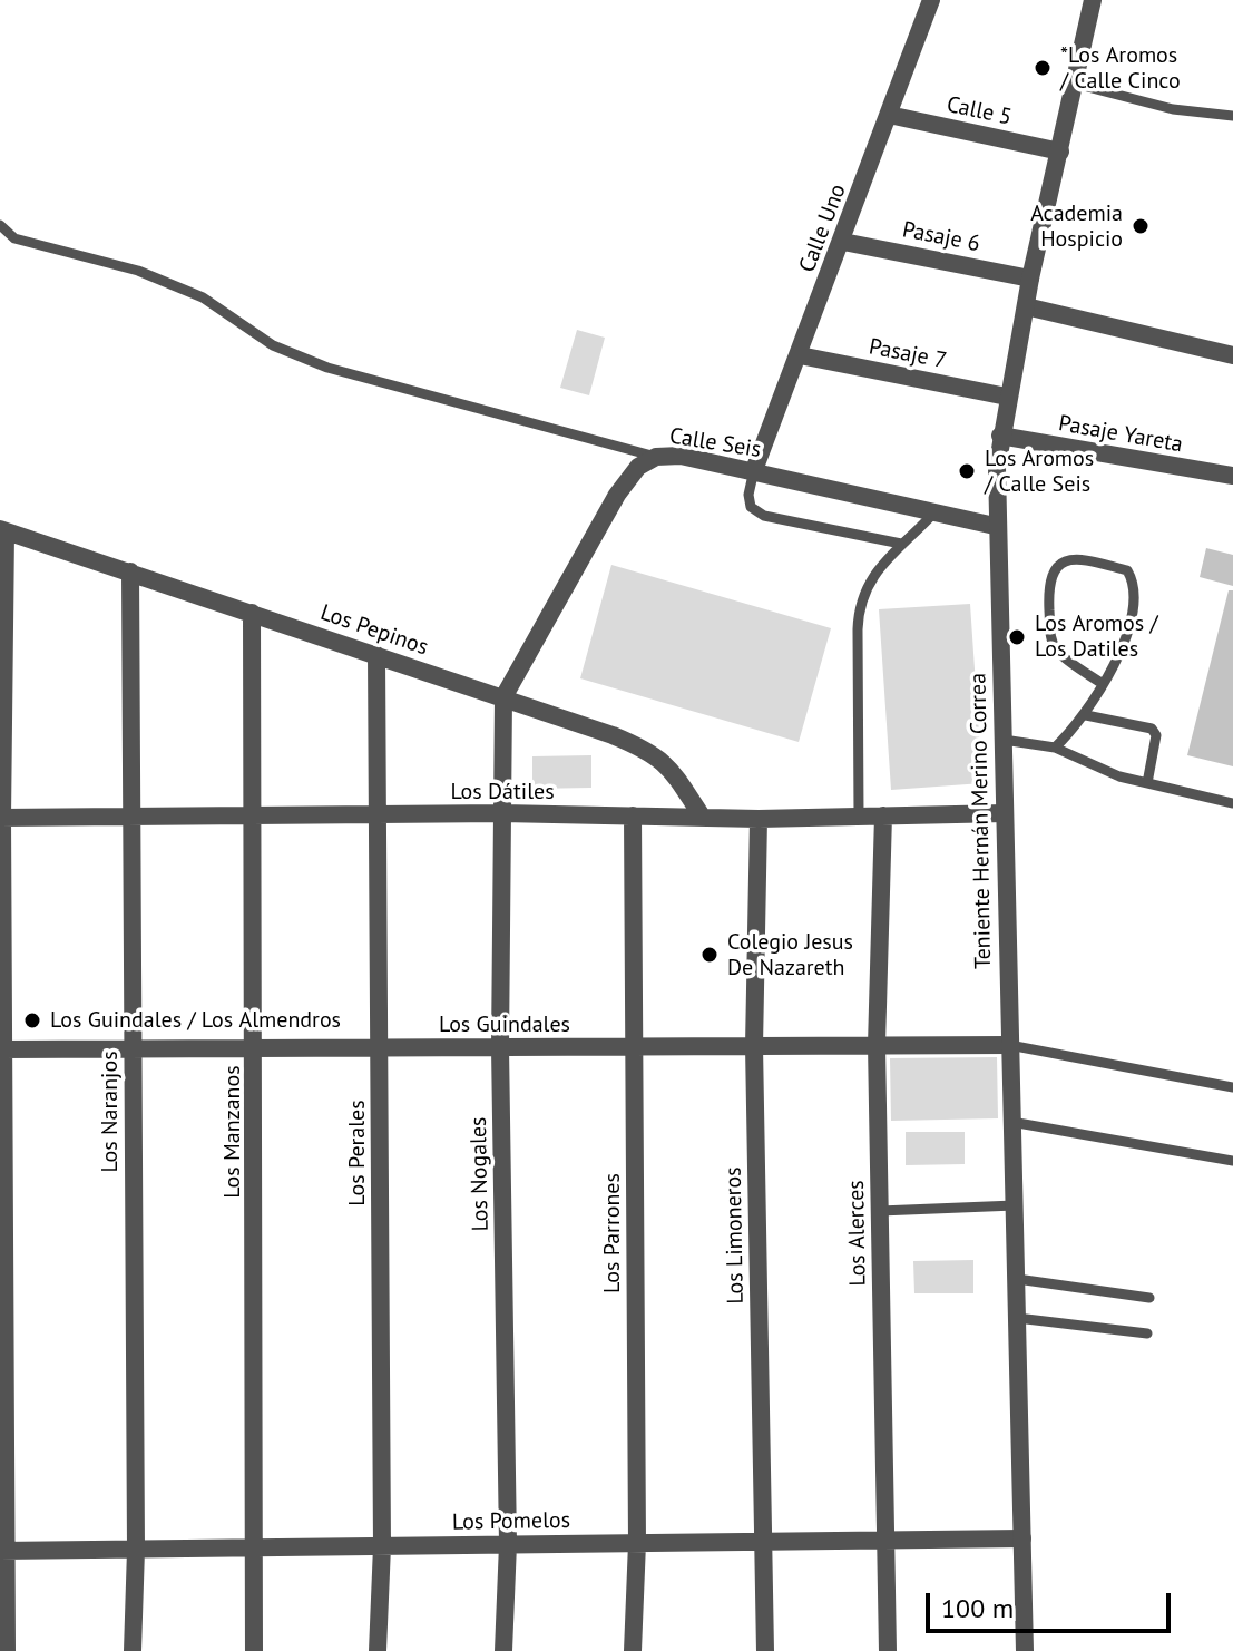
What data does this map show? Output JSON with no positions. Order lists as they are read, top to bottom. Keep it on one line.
{"streets":{"street":["Calle 5","Calle Uno","Pasaje 6","Pasaje 7","Pasaje Yareta","Calle Seis","Los Pepinos","Los Dátiles","Teniente Hernán Merino Correa","Los Guindales","Los Naranjos","Los Manzanos","Los Perales","Los Nogales","Los Parrones","Los Alerces","Los Limoneros","Los Pomelos"]},"crossings":[["Calle 5","Calle Uno"],["Calle 5","Teniente Hernán Merino Correa"],["Calle Uno","Pasaje 6"],["Calle Uno","Pasaje 7"],["Calle Uno","Calle Seis"],["Pasaje 6","Teniente Hernán Merino Correa"],["Pasaje 7","Teniente Hernán Merino Correa"],["Pasaje Yareta","Teniente Hernán Merino Correa"],["Calle Seis","Los Pepinos"],["Calle Seis","Teniente Hernán Merino Correa"],["Calle Seis","Los Nogales"],["Los Pepinos","Los Dátiles"],["Los Pepinos","Los Naranjos"],["Los Pepinos","Los Manzanos"],["Los Pepinos","Los Perales"],["Los Pepinos","Los Nogales"],["Los Dátiles","Teniente Hernán Merino Correa"],["Los Dátiles","Los Naranjos"],["Los Dátiles","Los Manzanos"],["Los Dátiles","Los Perales"],["Los Dátiles","Los Nogales"],["Los Dátiles","Los Parrones"],["Los Dátiles","Los Alerces"],["Los Dátiles","Los Limoneros"],["Teniente Hernán Merino Correa","Los Guindales"],["Teniente Hernán Merino Correa","Los Pomelos"],["Los Guindales","Los Naranjos"],["Los Guindales","Los Manzanos"],["Los Guindales","Los Perales"],["Los Guindales","Los Nogales"],["Los Guindales","Los Parrones"],["Los Guindales","Los Alerces"],["Los Guindales","Los Limoneros"],["Los Naranjos","Los Pomelos"],["Los Manzanos","Los Pomelos"],["Los Perales","Los Pomelos"],["Los Nogales","Los Pomelos"],["Los Parrones","Los Pomelos"],["Los Alerces","Los Pomelos"],["Los Limoneros","Los Pomelos"]],"places":["*Los Aromos / Calle Cinco","Academia Hospicio","Los Aromos / Calle Seis","Los Aromos / Los Datiles","Colegio Jesus De Nazareth","Los Guindales / Los Almendros"],"scale_bar":"100 m"}
